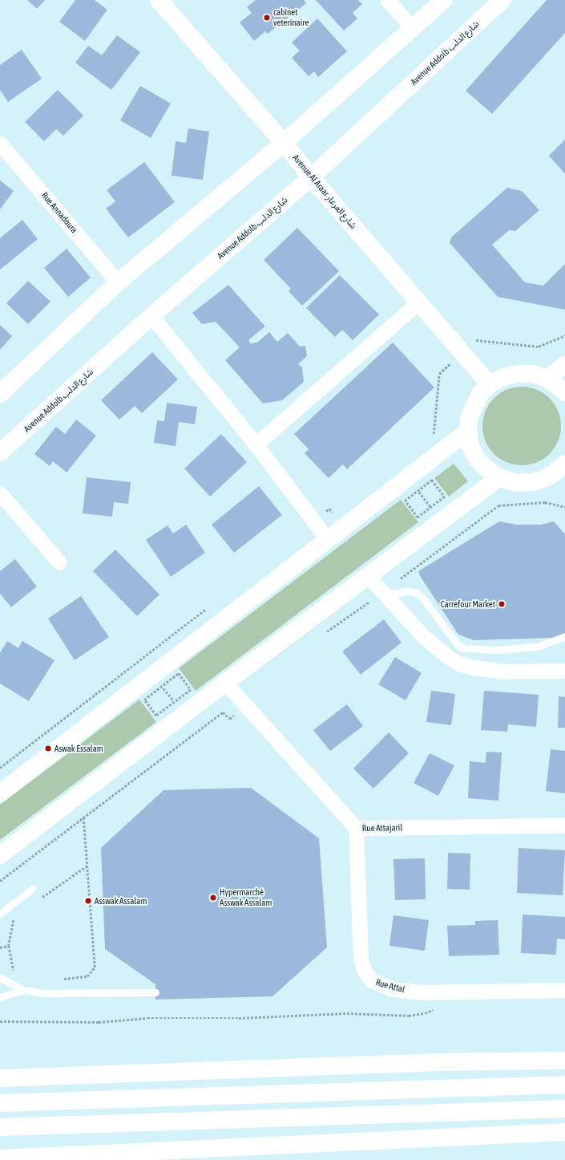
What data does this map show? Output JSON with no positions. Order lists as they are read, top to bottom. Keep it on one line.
{"streets":{"main road":["Avenue Addolb شارع الدلب","Avenue Al Araar شارع العرعار"],"street":["Rue Annadoura","Rue Attajaril","Rue Attal"]},"crossings":[["Avenue Addolb شارع الدلب","Avenue Al Araar شارع العرعار"],["Rue Attajaril","Rue Attal"]],"places":["cabinet veterinaire","Carrefour Market","Aswak Essalam","Hypermarché Asswak Assalam","Asswak Assalam"]}
